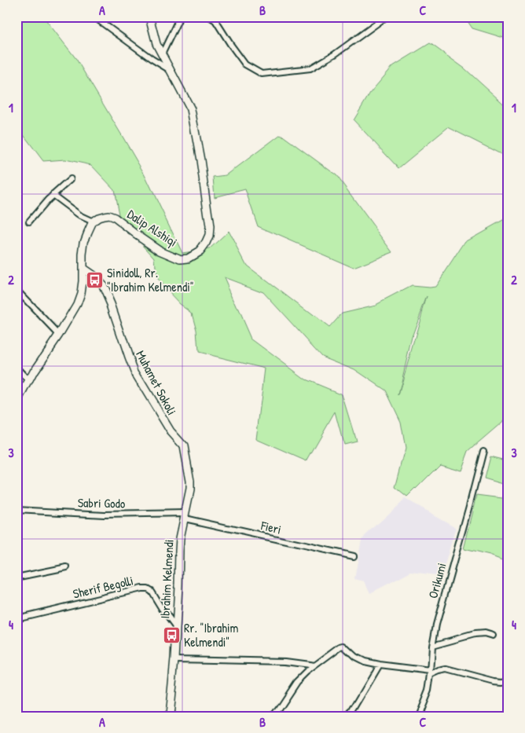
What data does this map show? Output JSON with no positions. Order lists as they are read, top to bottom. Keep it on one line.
{"streets":{"street":["Dalip Alshiqi","Muhamet Sokoli","Sabri Godo","Fieri","Ibrahim Kelmendi","Orikumi","Sherif Begolli"]},"crossings":[["Muhamet Sokoli","Sabri Godo"],["Muhamet Sokoli","Fieri"],["Muhamet Sokoli","Ibrahim Kelmendi"],["Sabri Godo","Fieri"],["Sabri Godo","Ibrahim Kelmendi"],["Fieri","Ibrahim Kelmendi"],["Ibrahim Kelmendi","Sherif Begolli"]],"places":{"bus stop":["Sinidoll, Rr. \"Ibrahim Kelmendi\"","Rr. \"Ibrahim Kelmendi\""]},"grid":{"columns":["A","B","C"],"rows":["1","2","3","4"]}}
